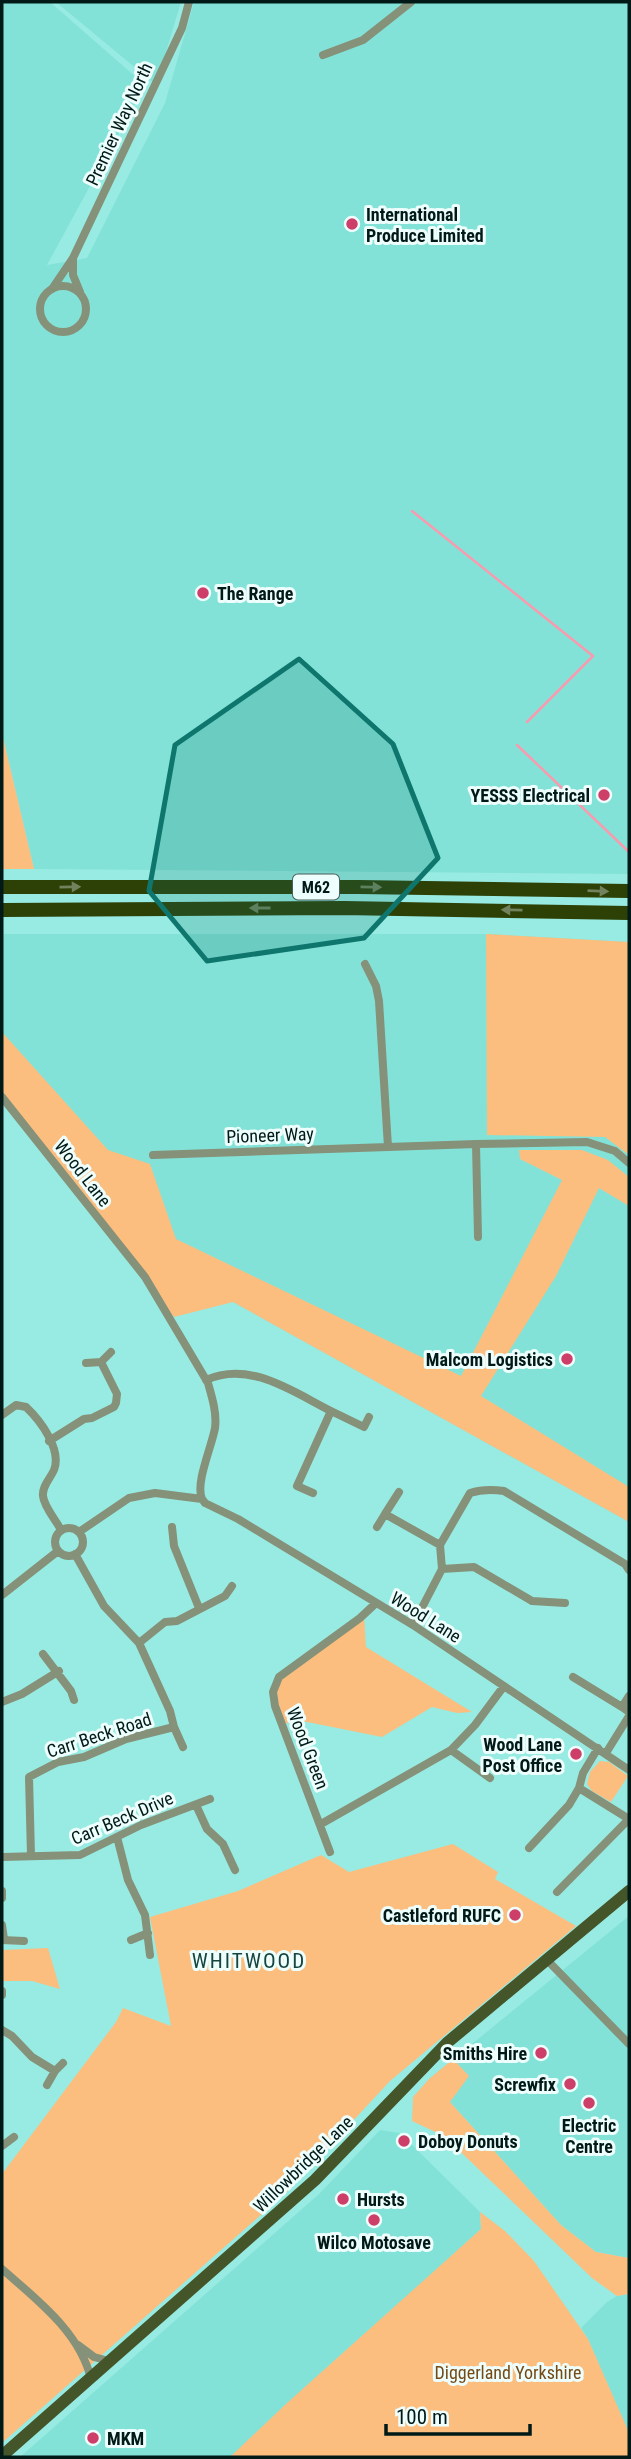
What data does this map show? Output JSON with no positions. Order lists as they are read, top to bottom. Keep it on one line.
{"streets":{"highway":["M62"],"main road":["Willowbridge Lane"],"street":["Premier Way North","Pioneer Way","Wood Lane","Carr Beck Road","Wood Green","Carr Beck Drive"]},"crossings":[["Wood Lane","Wood Green"],["Carr Beck Road","Carr Beck Drive"]],"districts":["WHITWOOD"],"parks":["Diggerland Yorkshire"],"places":["International Produce Limited","The Range","YESSS Electrical","Malcom Logistics","Wood Lane Post Office","Castleford RUFC","Smiths Hire","Screwfix","Electric Centre","Doboy Donuts","Hursts","Wilco Motosave","MKM"],"scale_bar":"100 m"}
